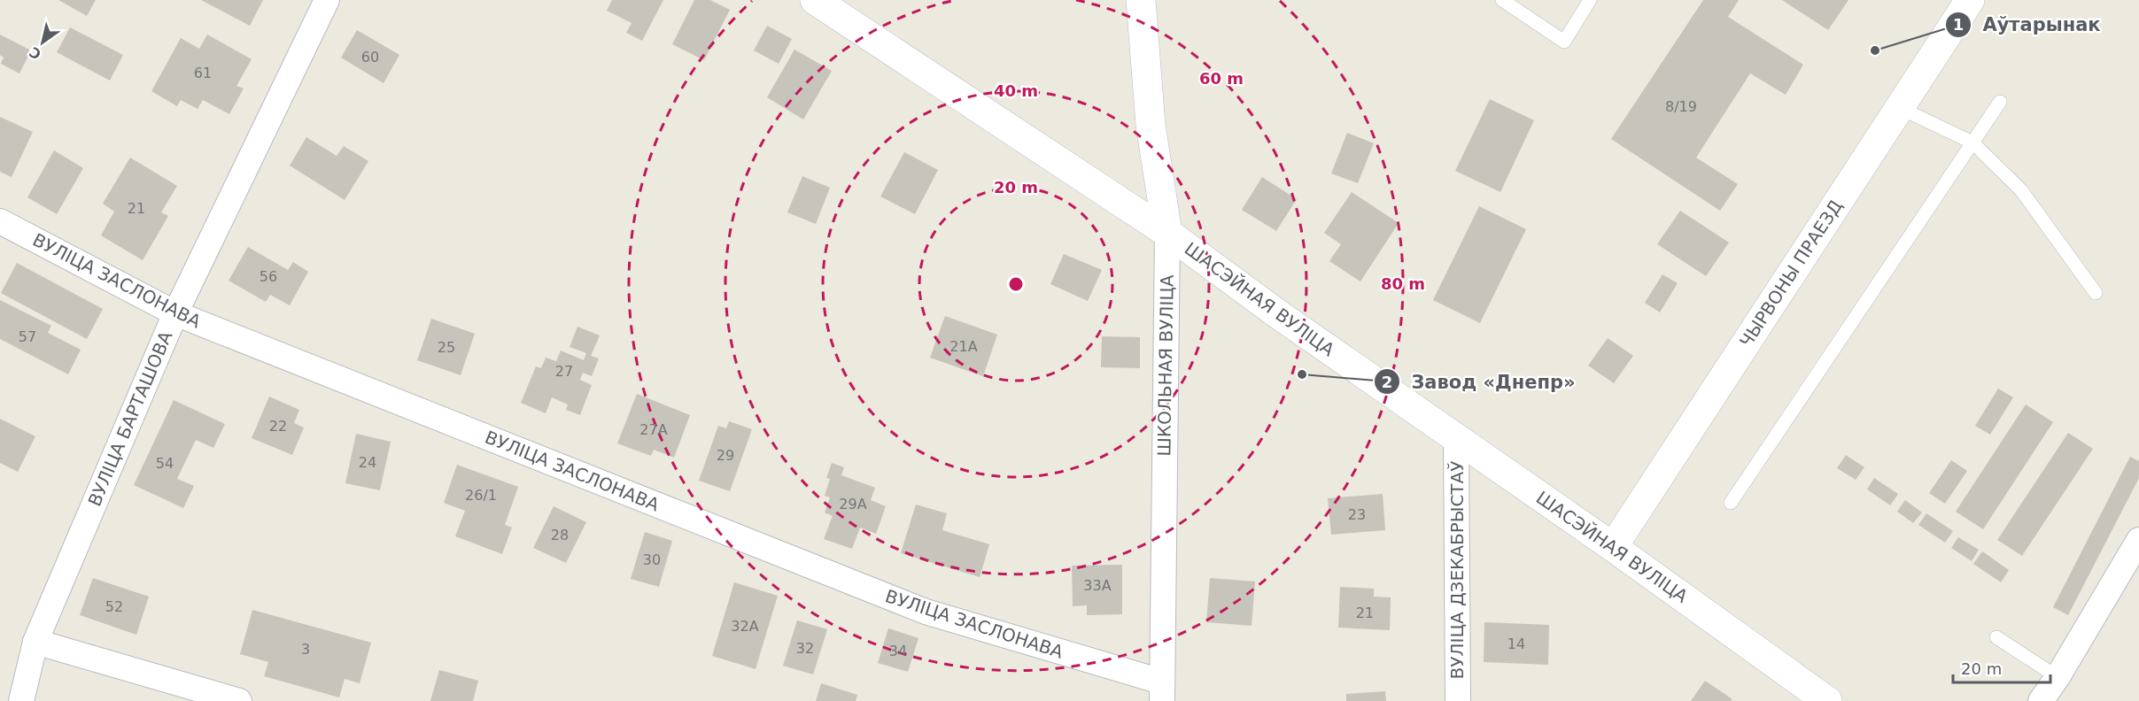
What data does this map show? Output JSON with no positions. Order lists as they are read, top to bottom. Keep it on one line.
{"streets":{"main road":["ЧЫРВОНЫ ПРАЕЗД","ШАСЭЙНАЯ ВУЛІЦА","ШКОЛЬНАЯ ВУЛІЦА"],"street":["ВУЛІЦА ЗАСЛОНАВА","ВУЛІЦА БАРТАШОВА","ВУЛІЦА ДЗЕКАБРЫСТАЎ"]},"crossings":[["ЧЫРВОНЫ ПРАЕЗД","ШАСЭЙНАЯ ВУЛІЦА"],["ВУЛІЦА ЗАСЛОНАВА","ШКОЛЬНАЯ ВУЛІЦА"],["ВУЛІЦА ЗАСЛОНАВА","ВУЛІЦА БАРТАШОВА"],["ШАСЭЙНАЯ ВУЛІЦА","ШКОЛЬНАЯ ВУЛІЦА"],["ШАСЭЙНАЯ ВУЛІЦА","ВУЛІЦА ДЗЕКАБРЫСТАЎ"]],"places":["Аўтарынак","Завод «Днепр»"],"house_numbers":["60","61","8/19","21","56","57","21А","25","27","22","27А","29","24","54","26/1","29А","23","28","30","33А","52","21","32А","14","32","3","34"],"scale_bar":"20 m","north":"bottom left","rings":["60 m","40 m","20 m","80 m"]}
